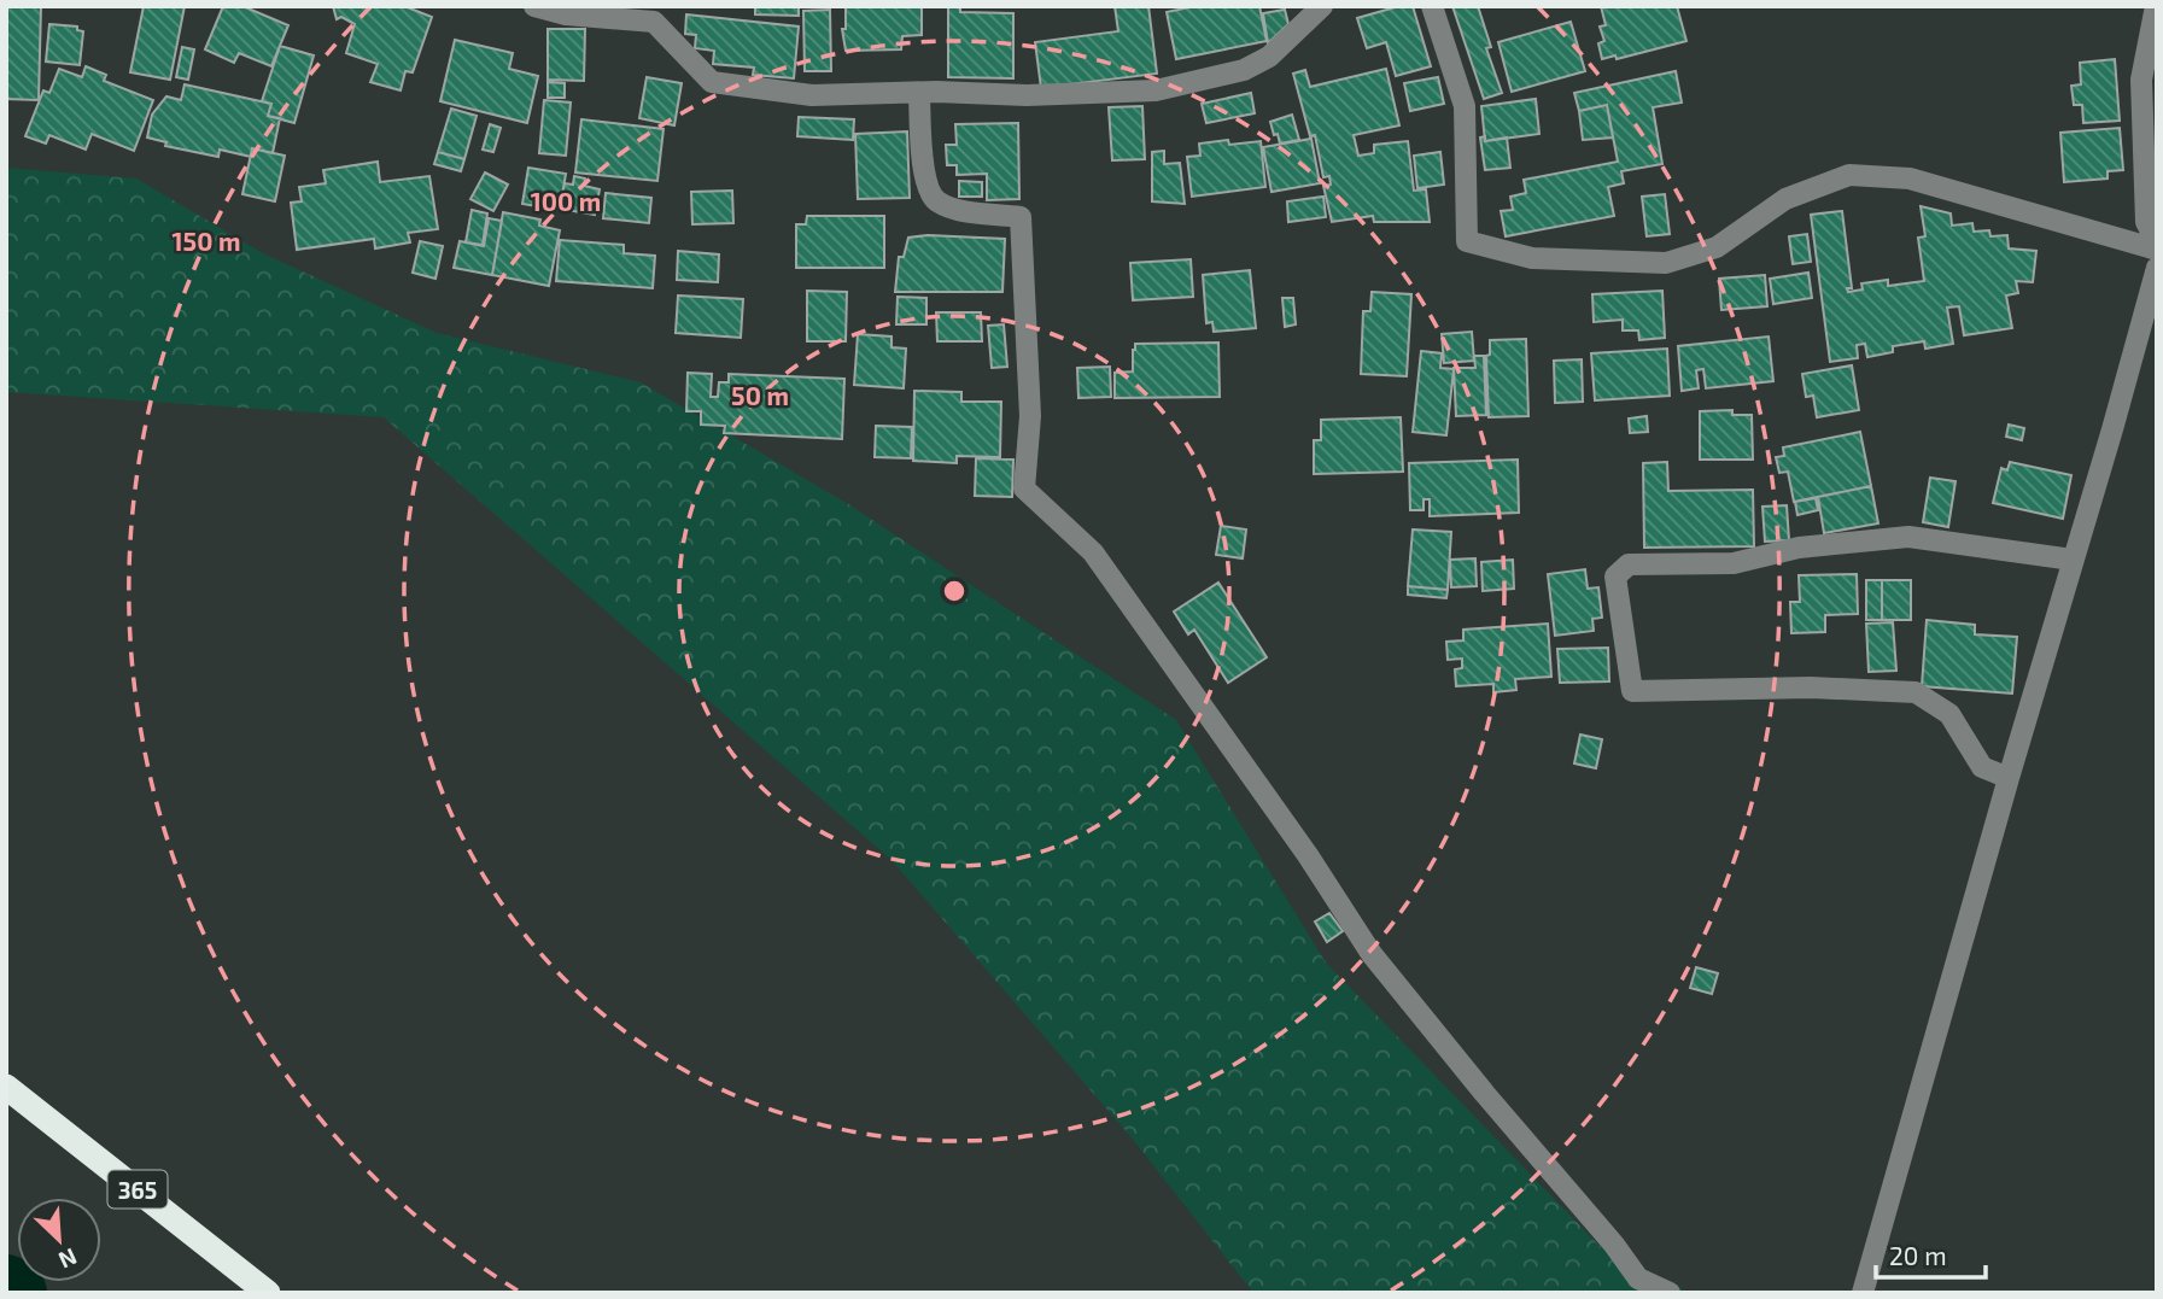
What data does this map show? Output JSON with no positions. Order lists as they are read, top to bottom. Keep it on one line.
{"streets":{"highway":["365"]},"scale_bar":"20 m","north":"bottom right","rings":["100 m","150 m","50 m"]}
